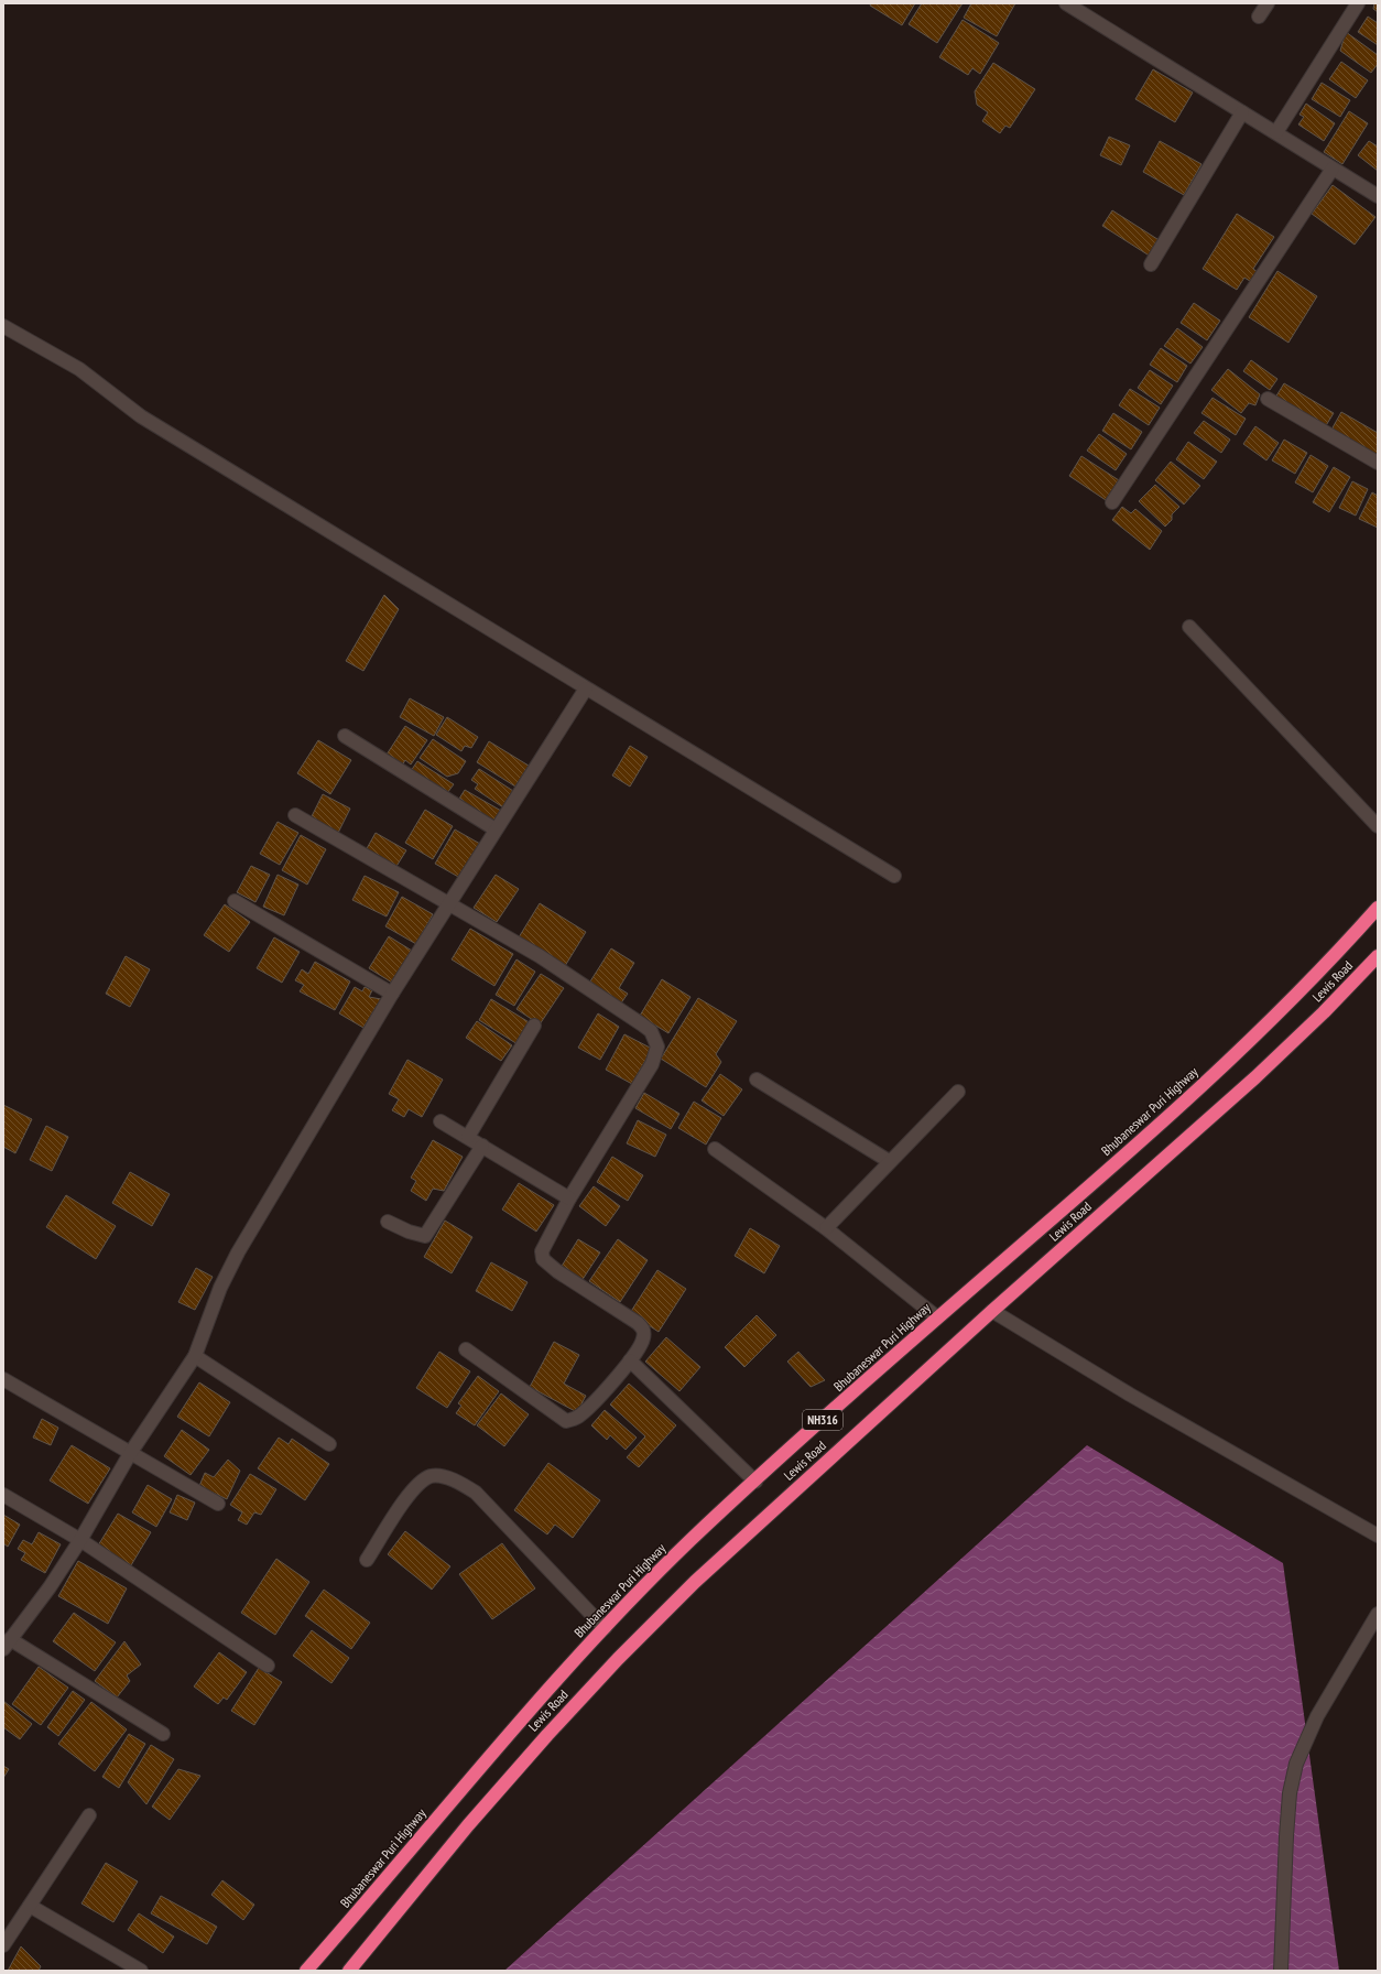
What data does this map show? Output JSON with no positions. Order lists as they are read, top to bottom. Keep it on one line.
{"streets":{"highway":["Lewis Road","Bhubaneswar Puri Highway","NH316"]}}
